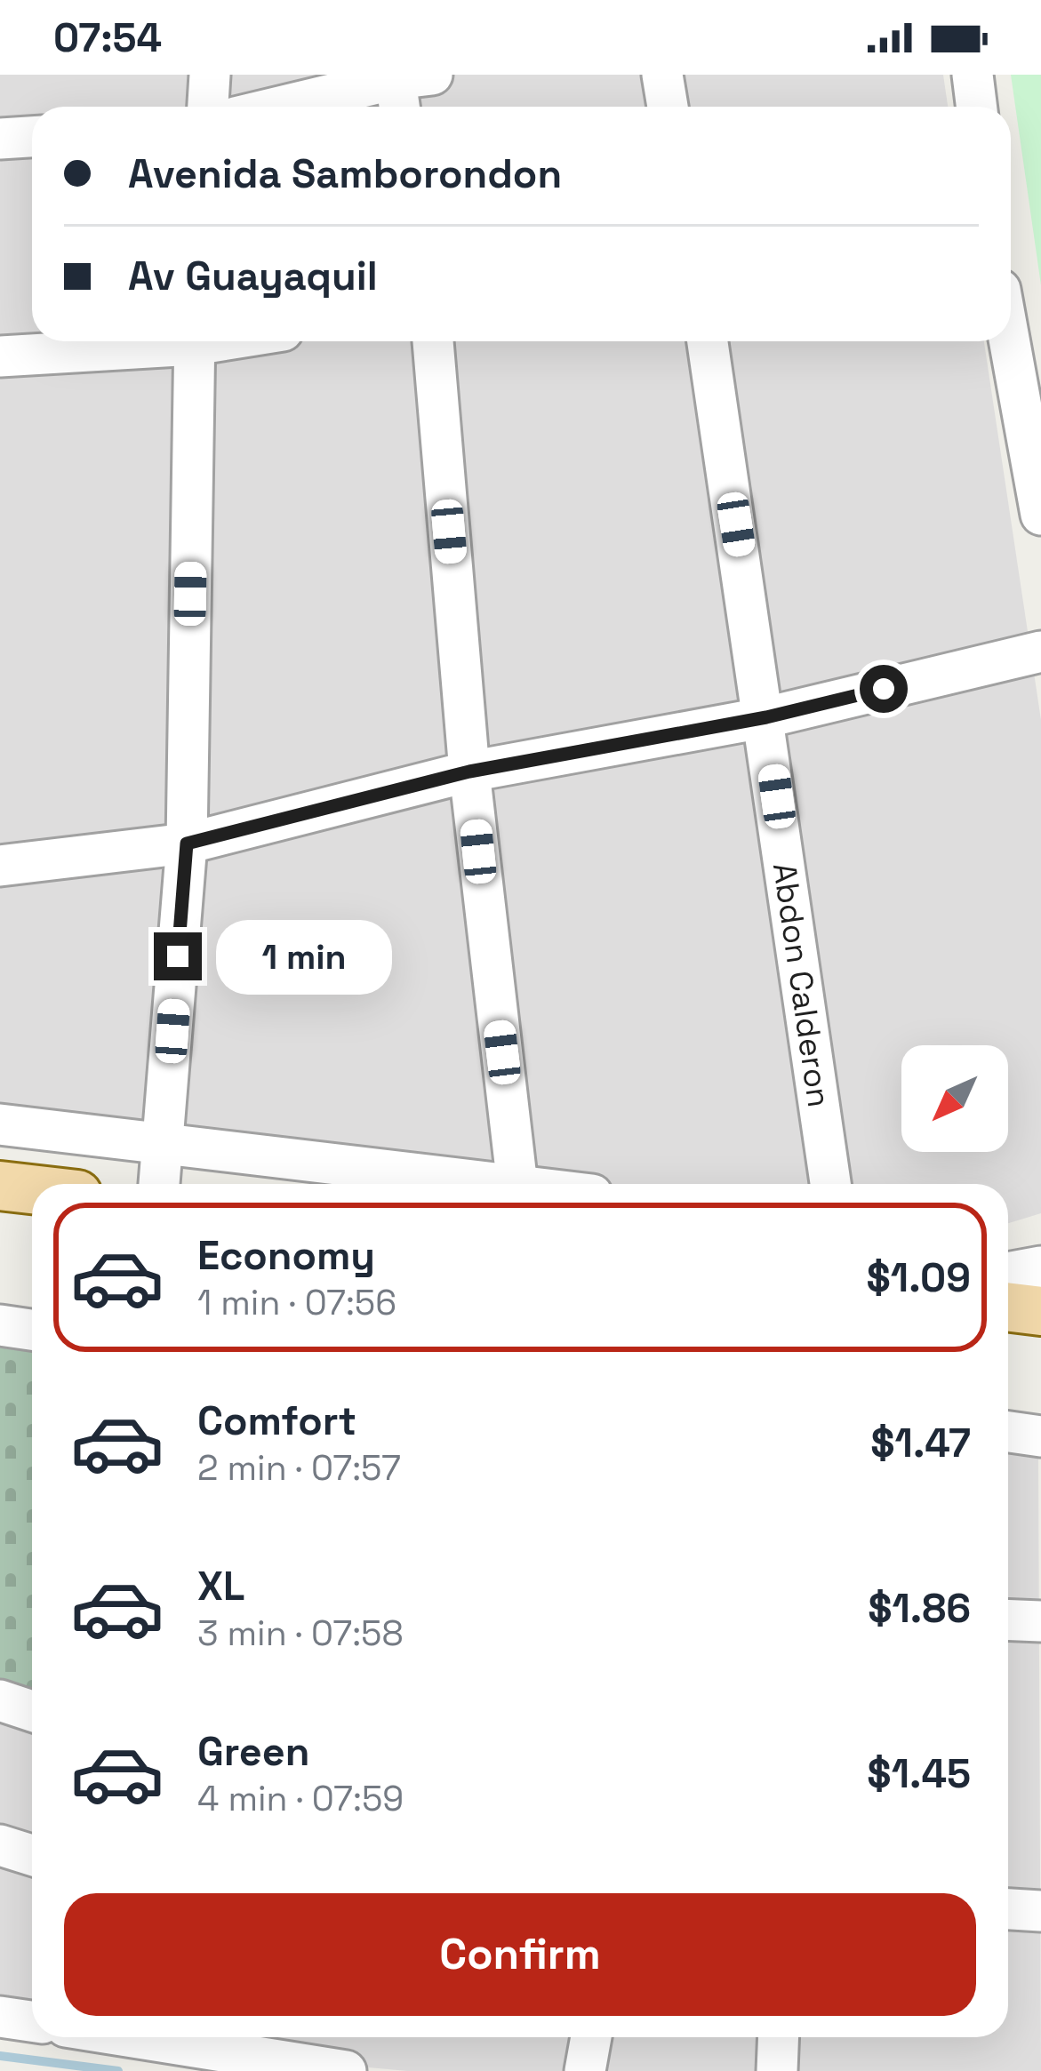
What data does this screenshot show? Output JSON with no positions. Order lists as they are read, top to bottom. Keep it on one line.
{"streets":{"street":["Abdon Calderon"]},"north":"bottom left","page":{"status":"07:54","banner":["Avenida Samborondon","Av Guayaquil"],"bubble":"1 min","list":[{"name":"Economy","note":"1 min · 07:56","value":"$1.09"},{"name":"Comfort","note":"2 min · 07:57","value":"$1.47"},{"name":"XL","note":"3 min · 07:58","value":"$1.86"},{"name":"Green","note":"4 min · 07:59","value":"$1.45"}],"buttons":"Confirm"}}
